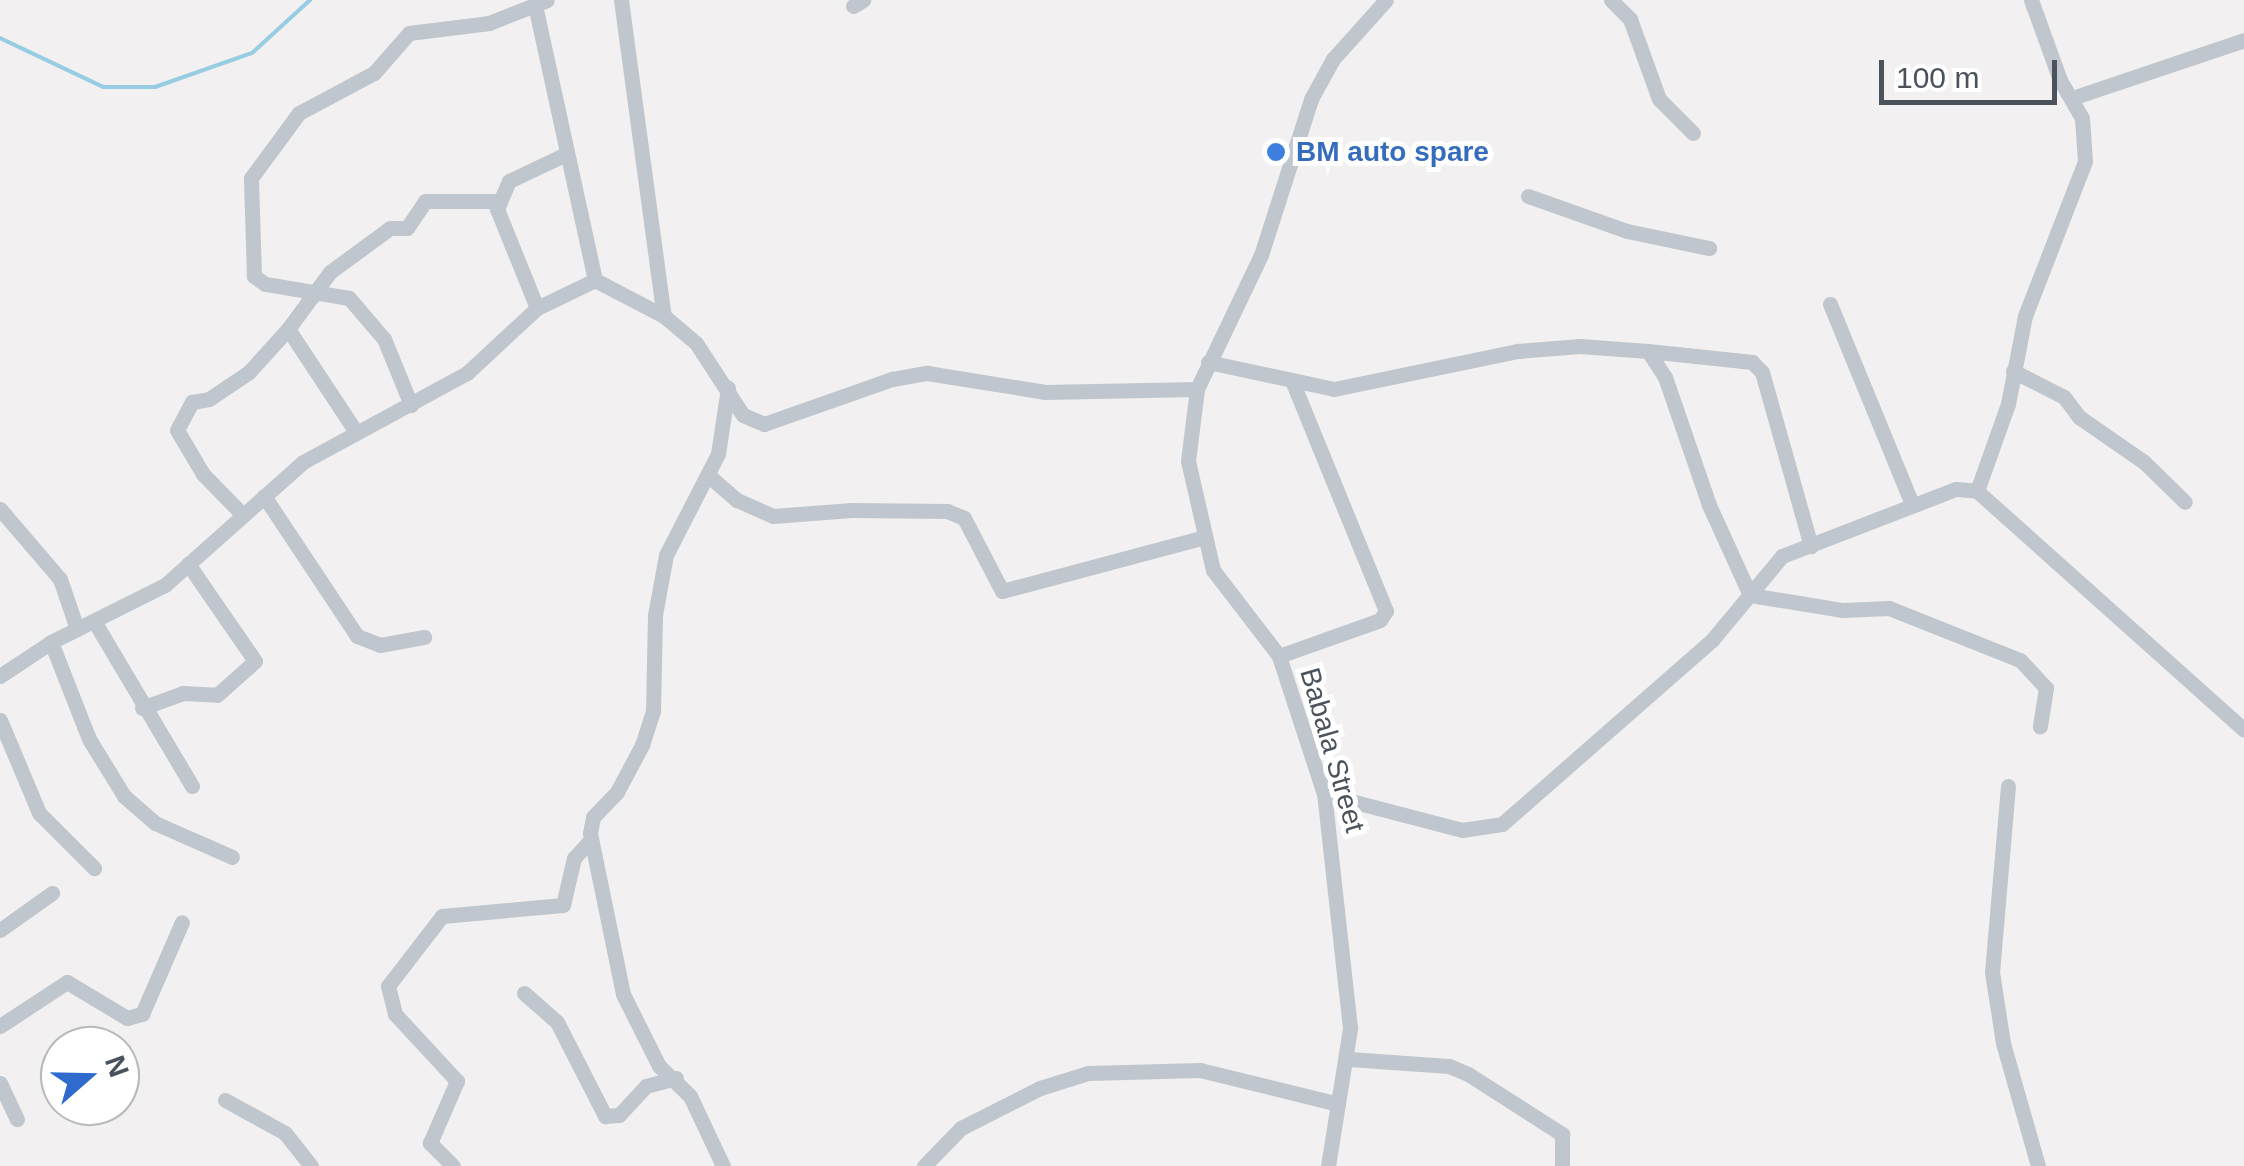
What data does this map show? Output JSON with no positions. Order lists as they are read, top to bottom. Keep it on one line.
{"streets":{"street":["Babala Street"]},"places":["BM auto spare"],"scale_bar":"100 m","north":"right"}
